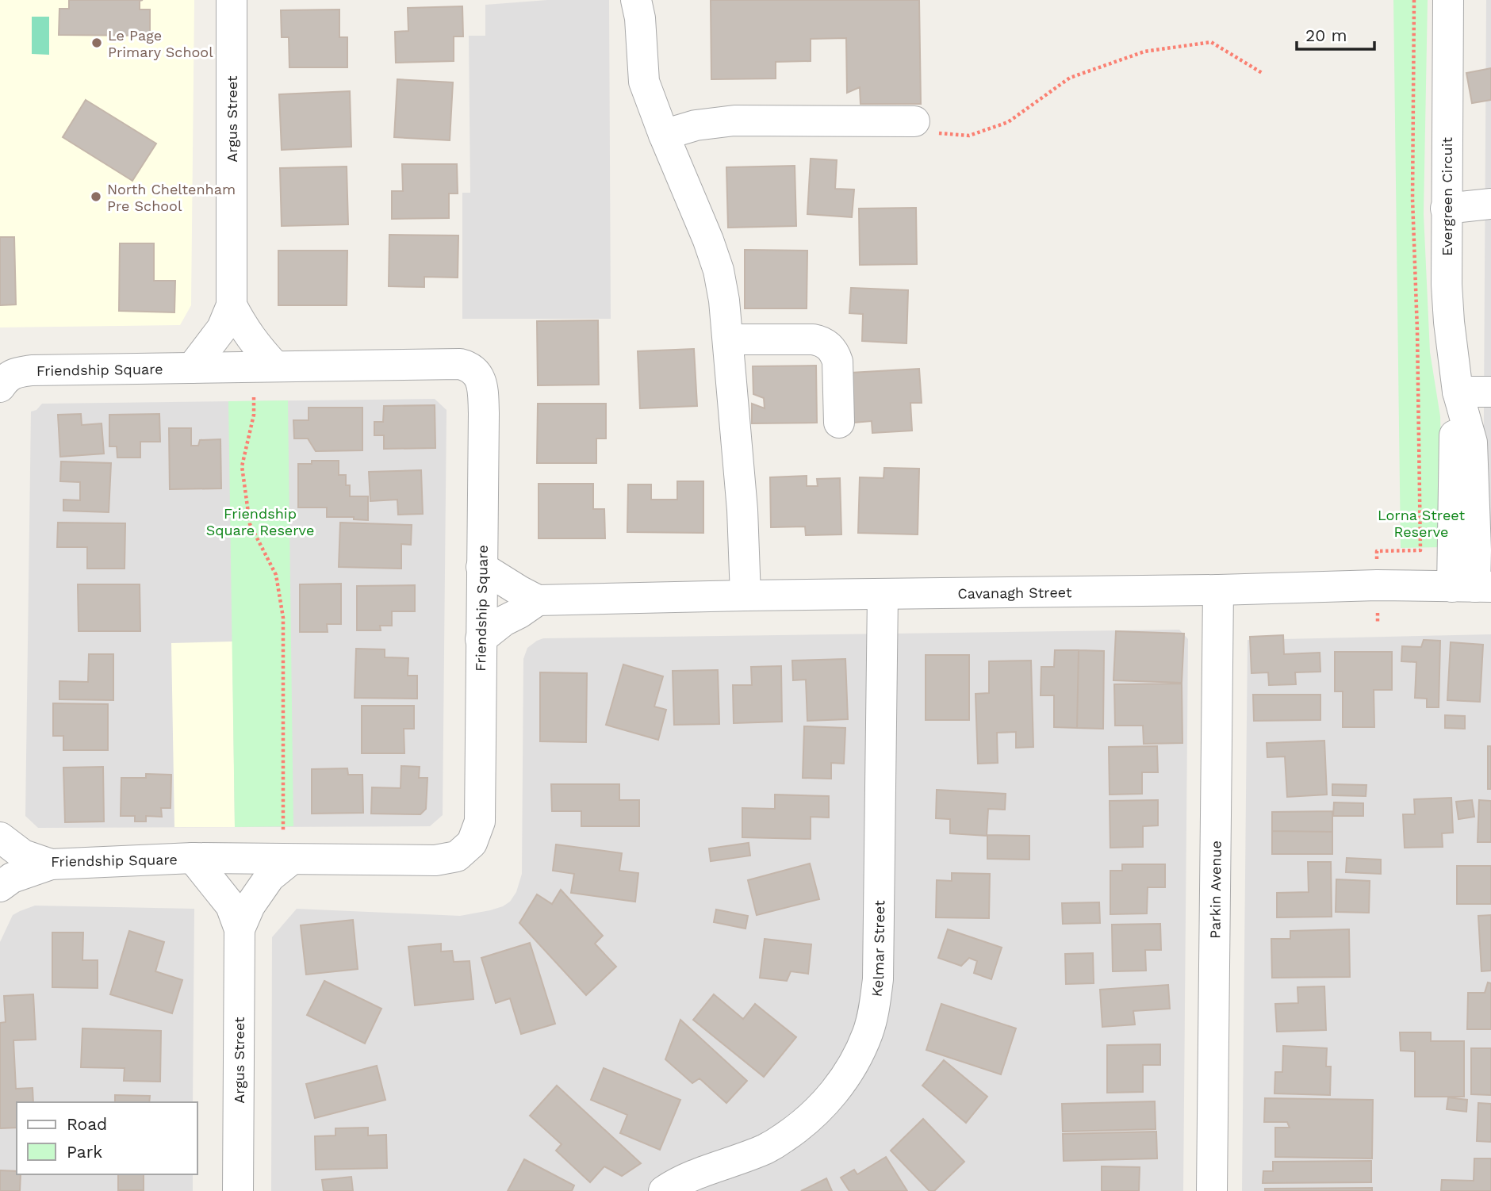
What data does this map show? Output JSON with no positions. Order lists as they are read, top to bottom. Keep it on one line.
{"streets":{"street":["Argus Street","Evergreen Circuit","Friendship Square","Cavanagh Street","Parkin Avenue","Kelmar Street"]},"crossings":[["Argus Street","Friendship Square"],["Evergreen Circuit","Cavanagh Street"],["Friendship Square","Cavanagh Street"],["Cavanagh Street","Parkin Avenue"],["Cavanagh Street","Kelmar Street"]],"parks":["Friendship Square Reserve","Lorna Street Reserve"],"places":["Le Page Primary School","North Cheltenham Pre School"],"legend":["Road","Park"],"scale_bar":"20 m"}
